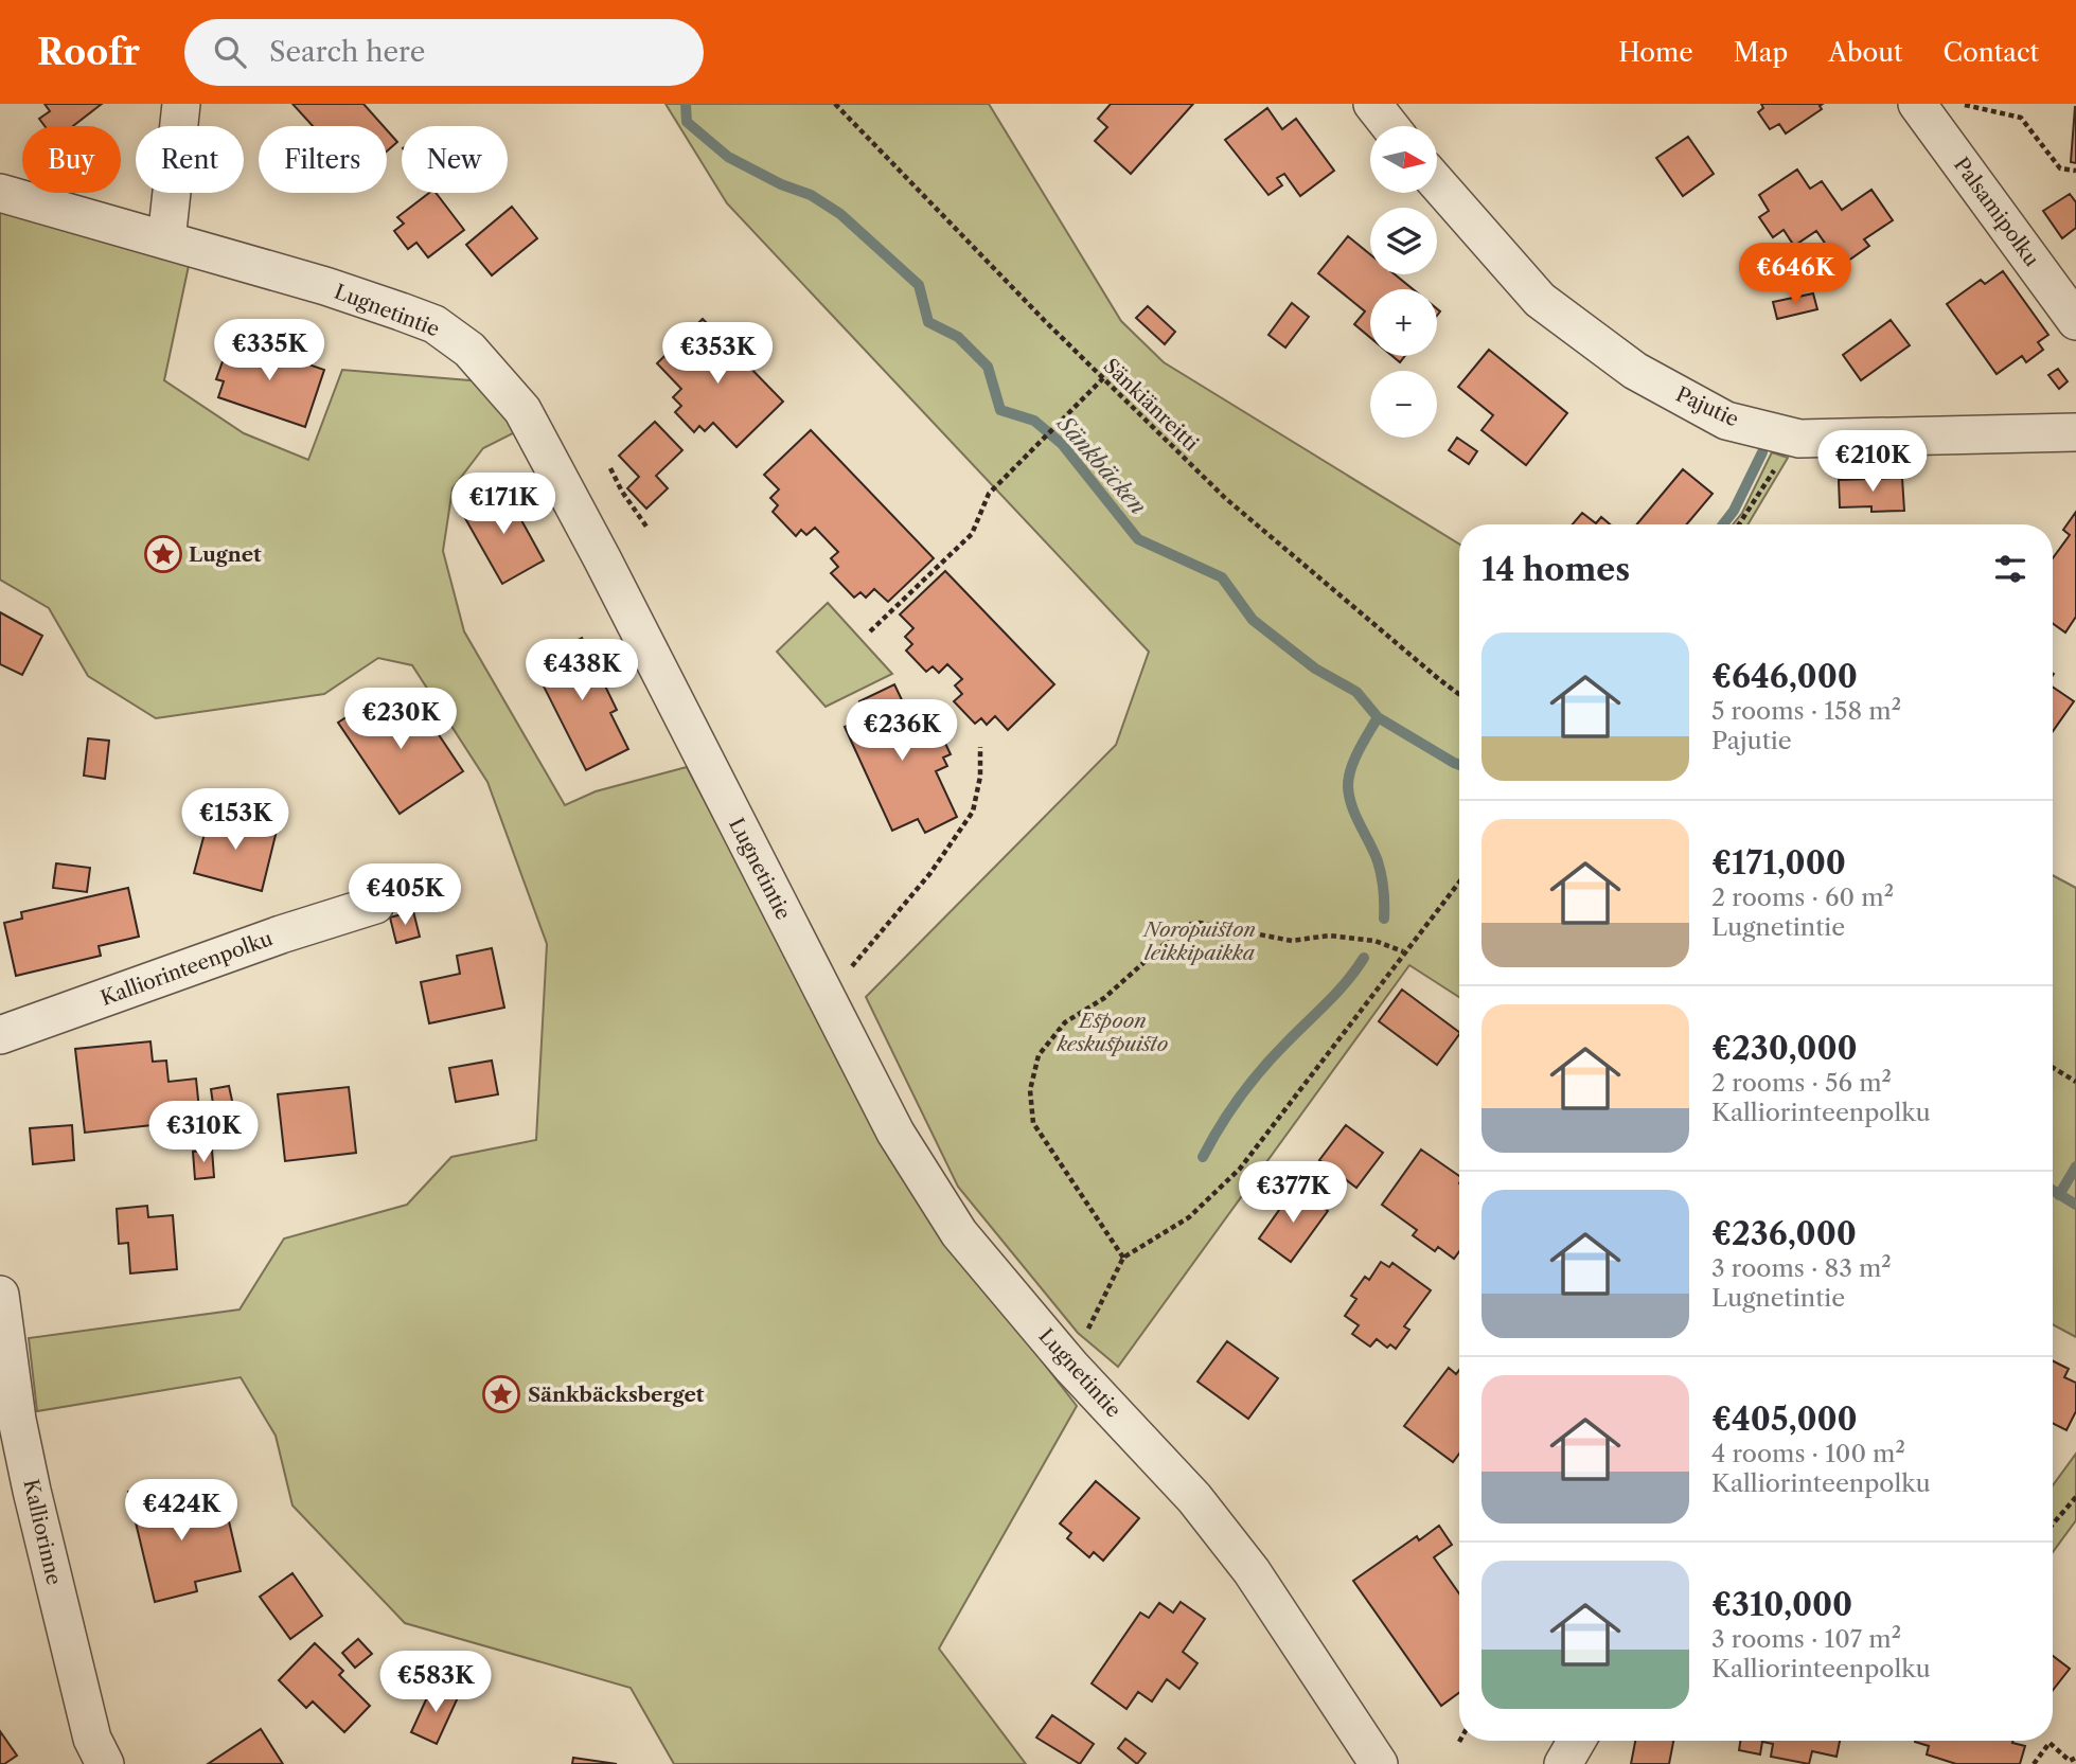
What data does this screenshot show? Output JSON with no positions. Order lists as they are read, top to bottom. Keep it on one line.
{"streets":{"street":["Palsamipolku","Lugnetintie","Pajutie","Kalliorinteenpolku","Kalliorinne"],"path":["Sänkiänreitti"]},"water":["Sänkbäcken"],"parks":["Noropuiston leikkipaikka","Espoon keskuspuisto"],"places":{"place":["Lugnet","Sänkbäcksberget"]},"north":"right","page":{"header":"Roofr","search":"Search here","nav":["Home","Map","About","Contact"],"map_buttons":["+","−"],"chip":["Buy","Rent","Filters","New"],"price":["€646K","€335K","€353K","€210K","€171K","€438K","€230K","€236K","€153K","€405K","€310K","€377K","€424K","€583K"],"heading":"14 homes","list":[{"name":"€646,000","note":"5 rooms · 158 m² · Pajutie"},{"name":"€171,000","note":"2 rooms · 60 m² · Lugnetintie"},{"name":"€230,000","note":"2 rooms · 56 m² · Kalliorinteenpolku"},{"name":"€236,000","note":"3 rooms · 83 m² · Lugnetintie"},{"name":"€405,000","note":"4 rooms · 100 m² · Kalliorinteenpolku"},{"name":"€310,000","note":"3 rooms · 107 m² · Kalliorinteenpolku"}]}}
